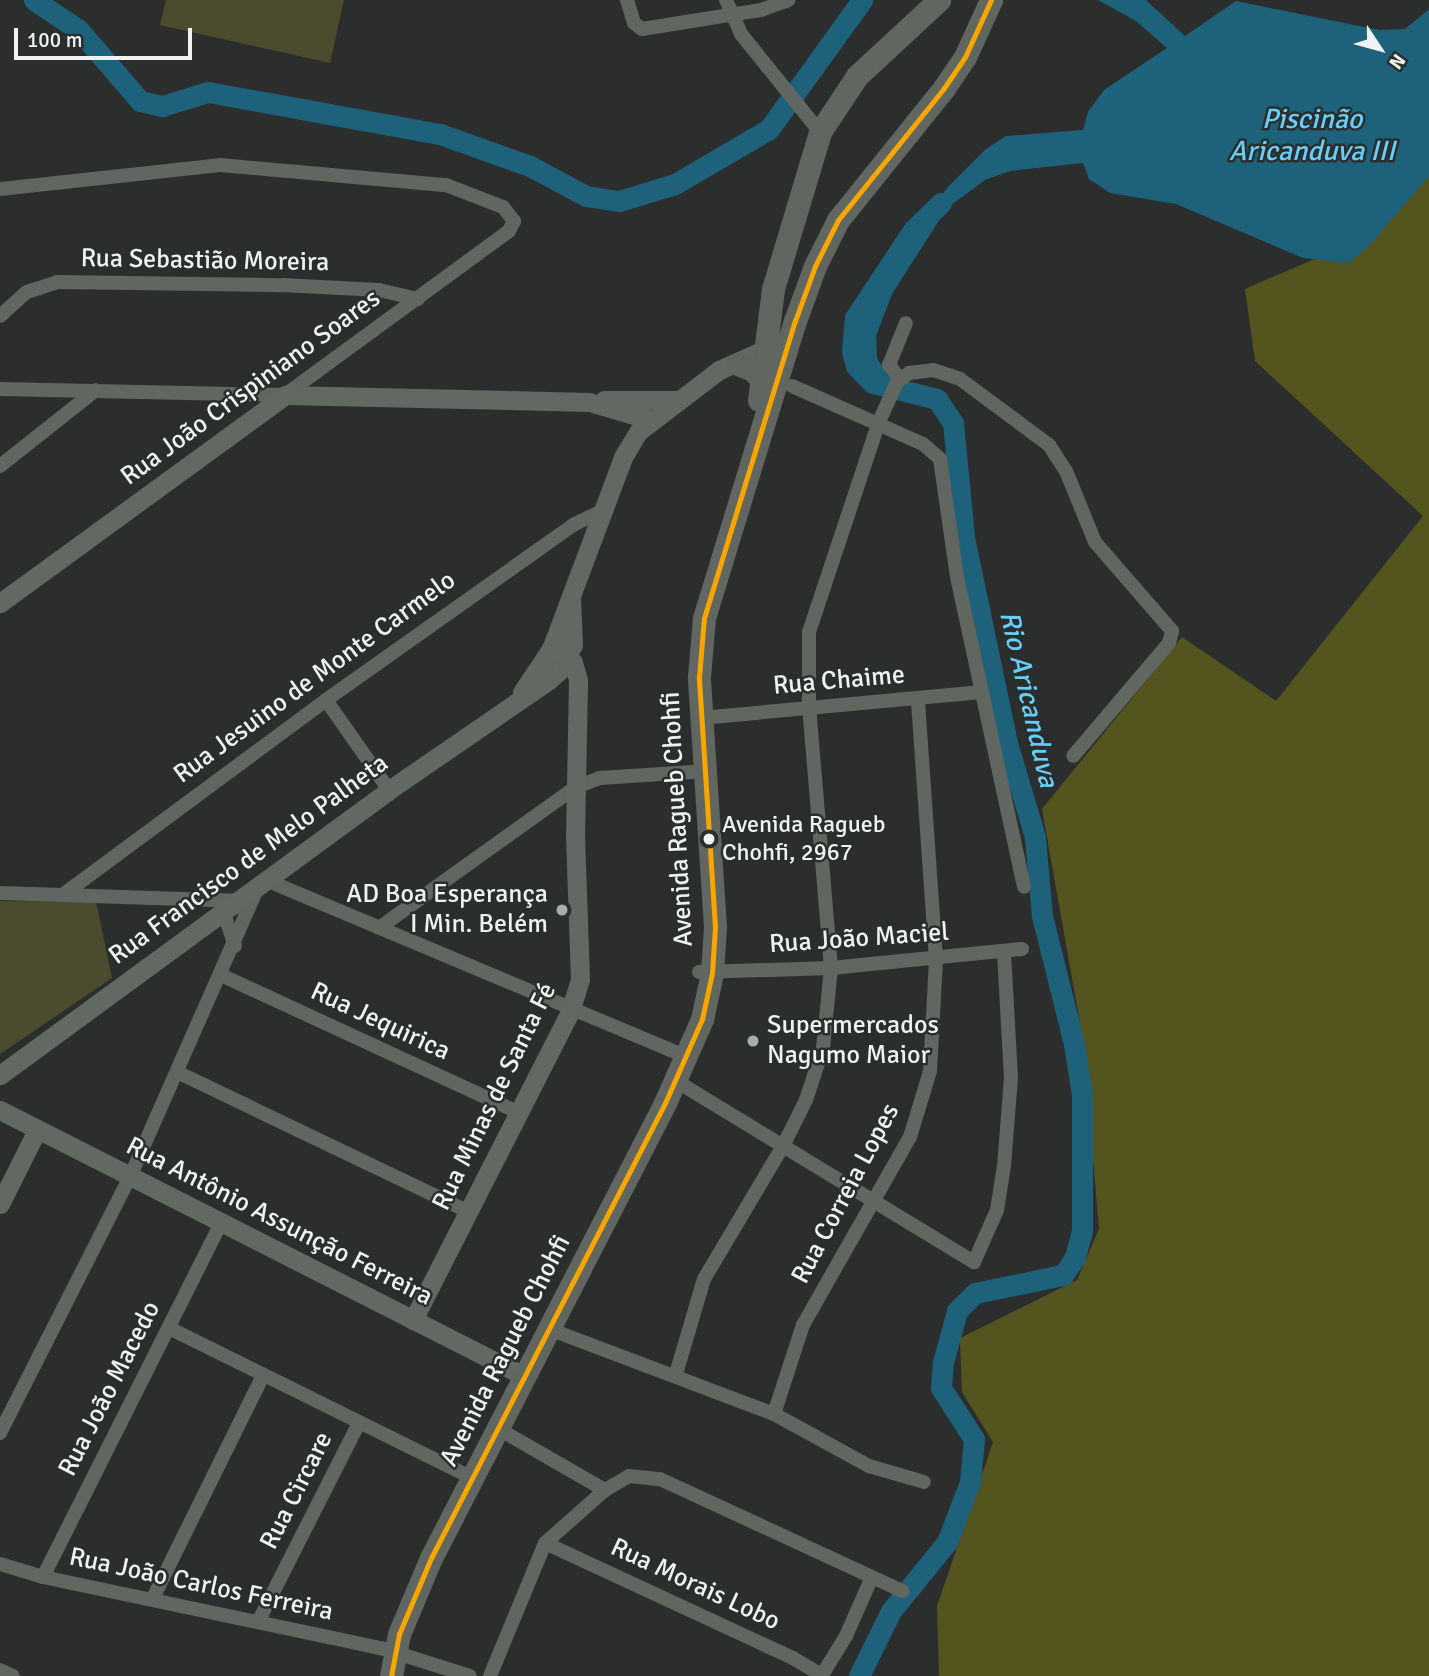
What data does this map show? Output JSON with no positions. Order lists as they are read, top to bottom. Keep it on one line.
{"streets":{"main road":["Avenida Ragueb Chohfi"],"street":["Rua Sebastião Moreira","Rua João Crispiniano Soares","Rua Jesuino de Monte Carmelo","Rua Chaime","Rua Francisco de Melo Palheta","Rua João Maciel","Rua Jequirica","Rua Minas de Santa Fé","Rua Correia Lopes","Rua Antônio Assunção Ferreira","Rua João Macedo","Rua Circare","Rua João Carlos Ferreira","Rua Morais Lobo"]},"crossings":[["Rua Sebastião Moreira","Rua João Crispiniano Soares"],["Rua Jesuino de Monte Carmelo","Rua Francisco de Melo Palheta"],["Rua Chaime","Avenida Ragueb Chohfi"],["Rua Chaime","Rua Correia Lopes"],["Avenida Ragueb Chohfi","Rua Francisco de Melo Palheta"],["Avenida Ragueb Chohfi","Rua João Maciel"],["Avenida Ragueb Chohfi","Rua Antônio Assunção Ferreira"],["Avenida Ragueb Chohfi","Rua João Carlos Ferreira"],["Rua Francisco de Melo Palheta","Rua Minas de Santa Fé"],["Rua João Maciel","Rua Correia Lopes"],["Rua Jequirica","Rua Minas de Santa Fé"],["Rua Minas de Santa Fé","Rua Antônio Assunção Ferreira"],["Rua Antônio Assunção Ferreira","Rua João Macedo"],["Rua João Macedo","Rua João Carlos Ferreira"],["Rua Circare","Rua João Carlos Ferreira"]],"water":["Piscinão Aricanduva III","Rio Aricanduva"],"places":["Avenida Ragueb Chohfi, 2967","AD Boa Esperança I Min. Belém","Supermercados Nagumo Maior"],"scale_bar":"100 m","north":"bottom right"}
